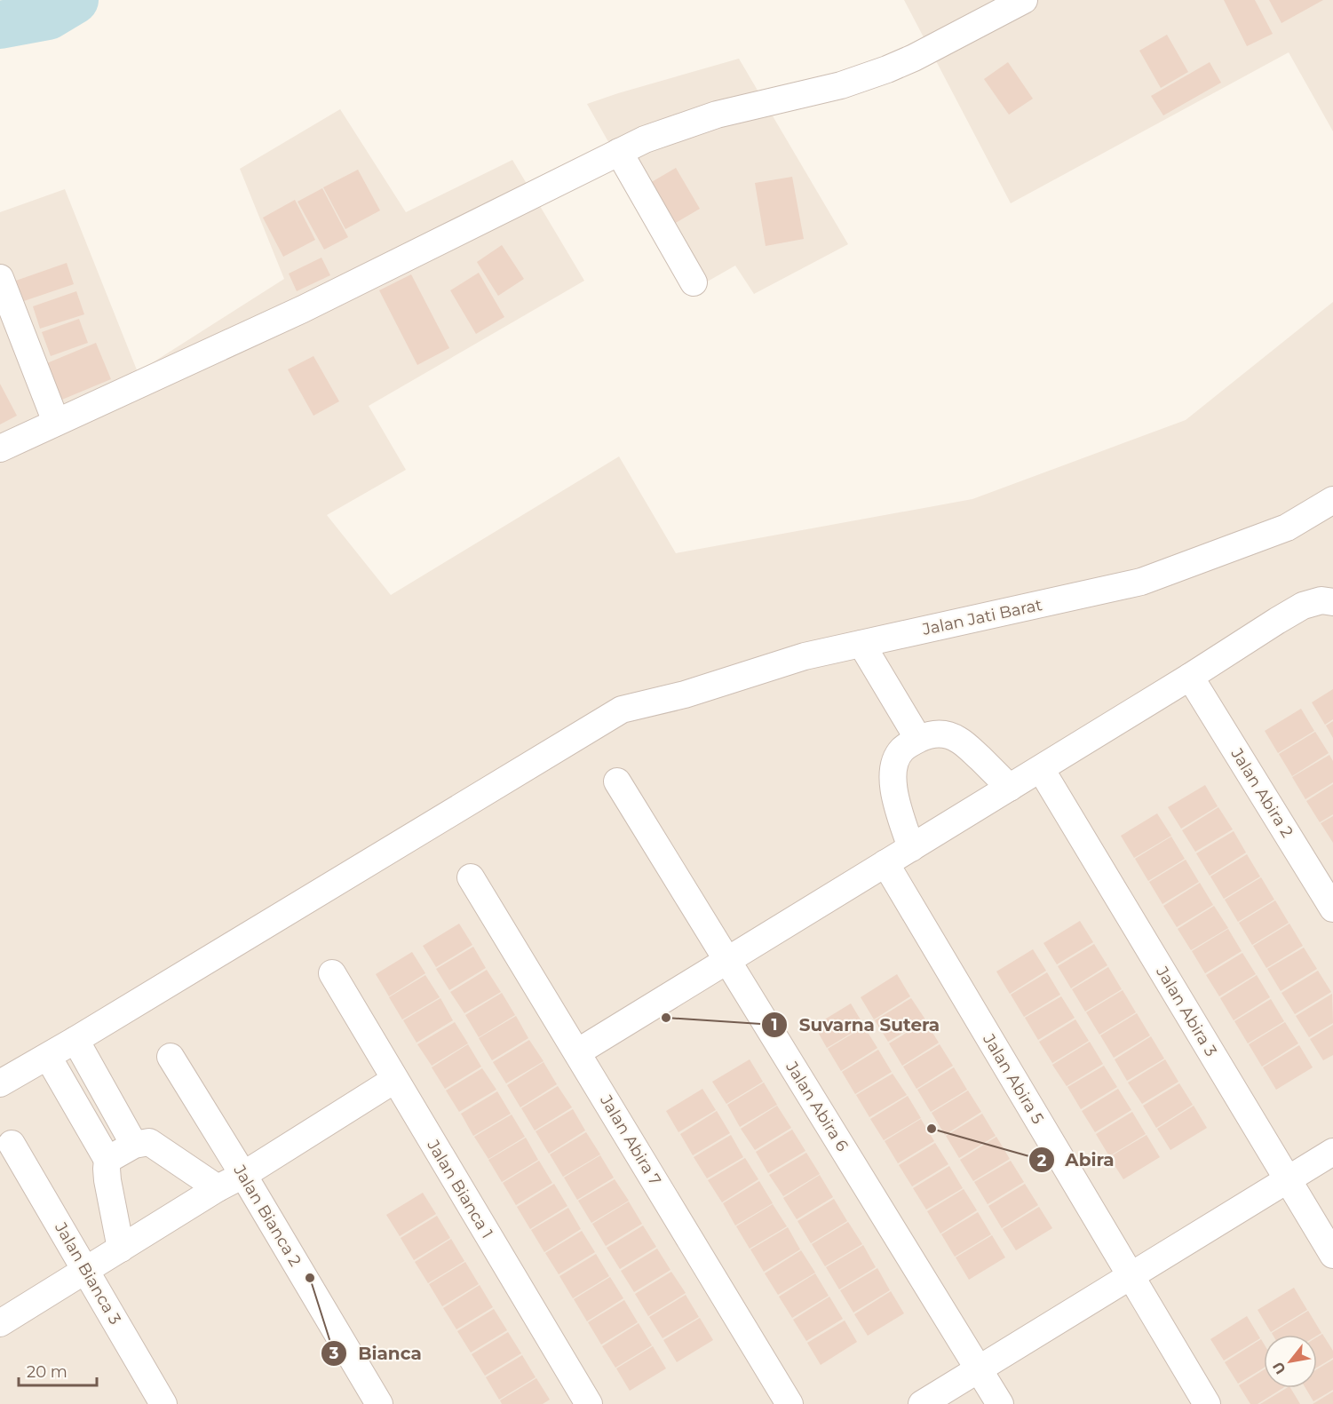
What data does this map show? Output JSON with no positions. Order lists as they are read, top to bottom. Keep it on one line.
{"streets":{"street":["Jalan Jati Barat","Jalan Abira 2","Jalan Abira 3","Jalan Abira 5","Jalan Abira 6","Jalan Abira 7","Jalan Bianca 1","Jalan Bianca 2","Jalan Bianca 3"]},"places":["Suvarna Sutera","Abira","Bianca"],"scale_bar":"20 m","north":"bottom left"}
